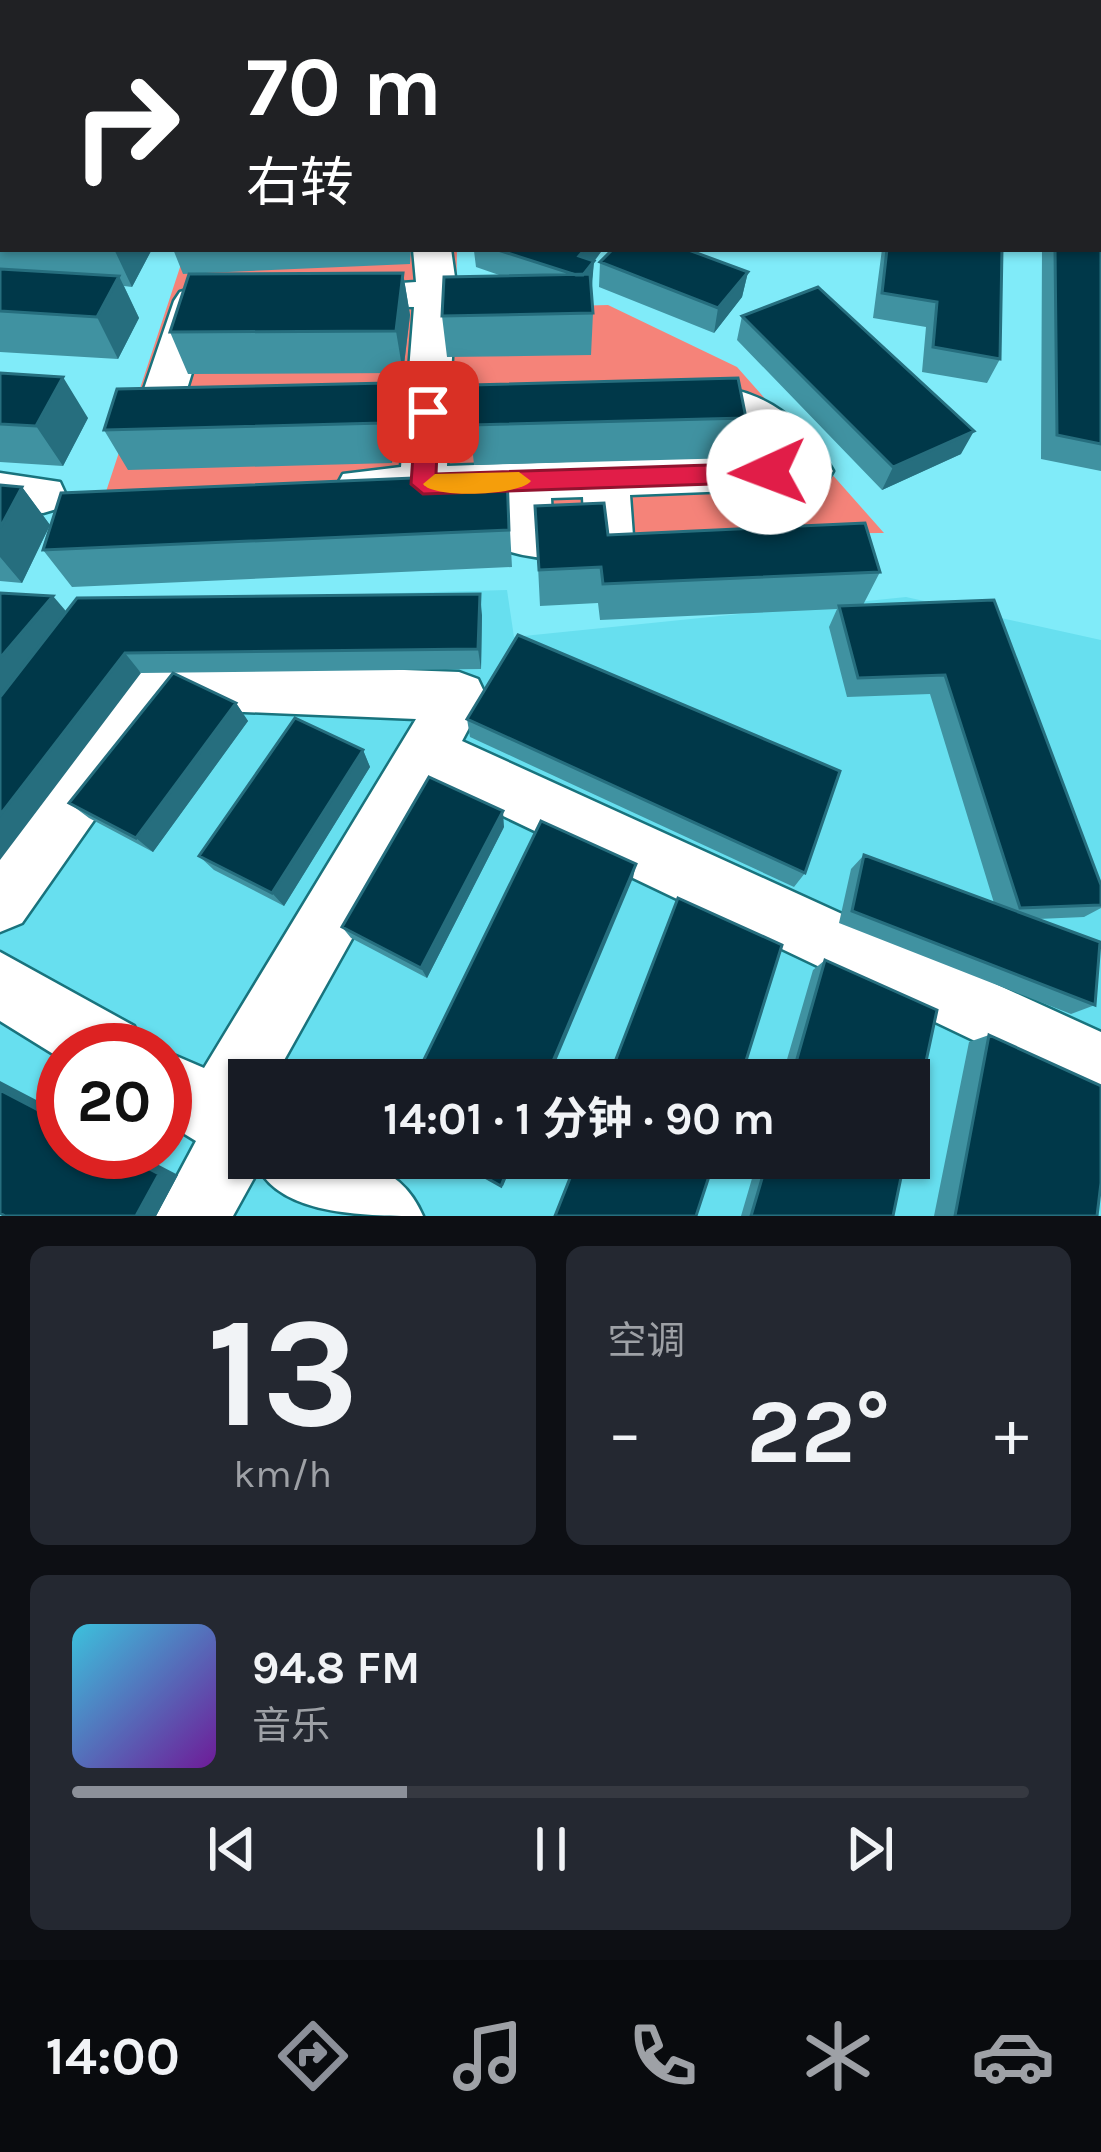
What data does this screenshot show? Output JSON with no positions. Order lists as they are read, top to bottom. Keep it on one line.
{"page":{"turn":["70 m","右转"],"limit":"20","trip":"14:01 · 1 分钟 · 90 m","tile":[["13","km/h"],"空调"],"heat":["−","22°","+"],"song":["94.8 FM","音乐"],"tabs":"14:00"}}
